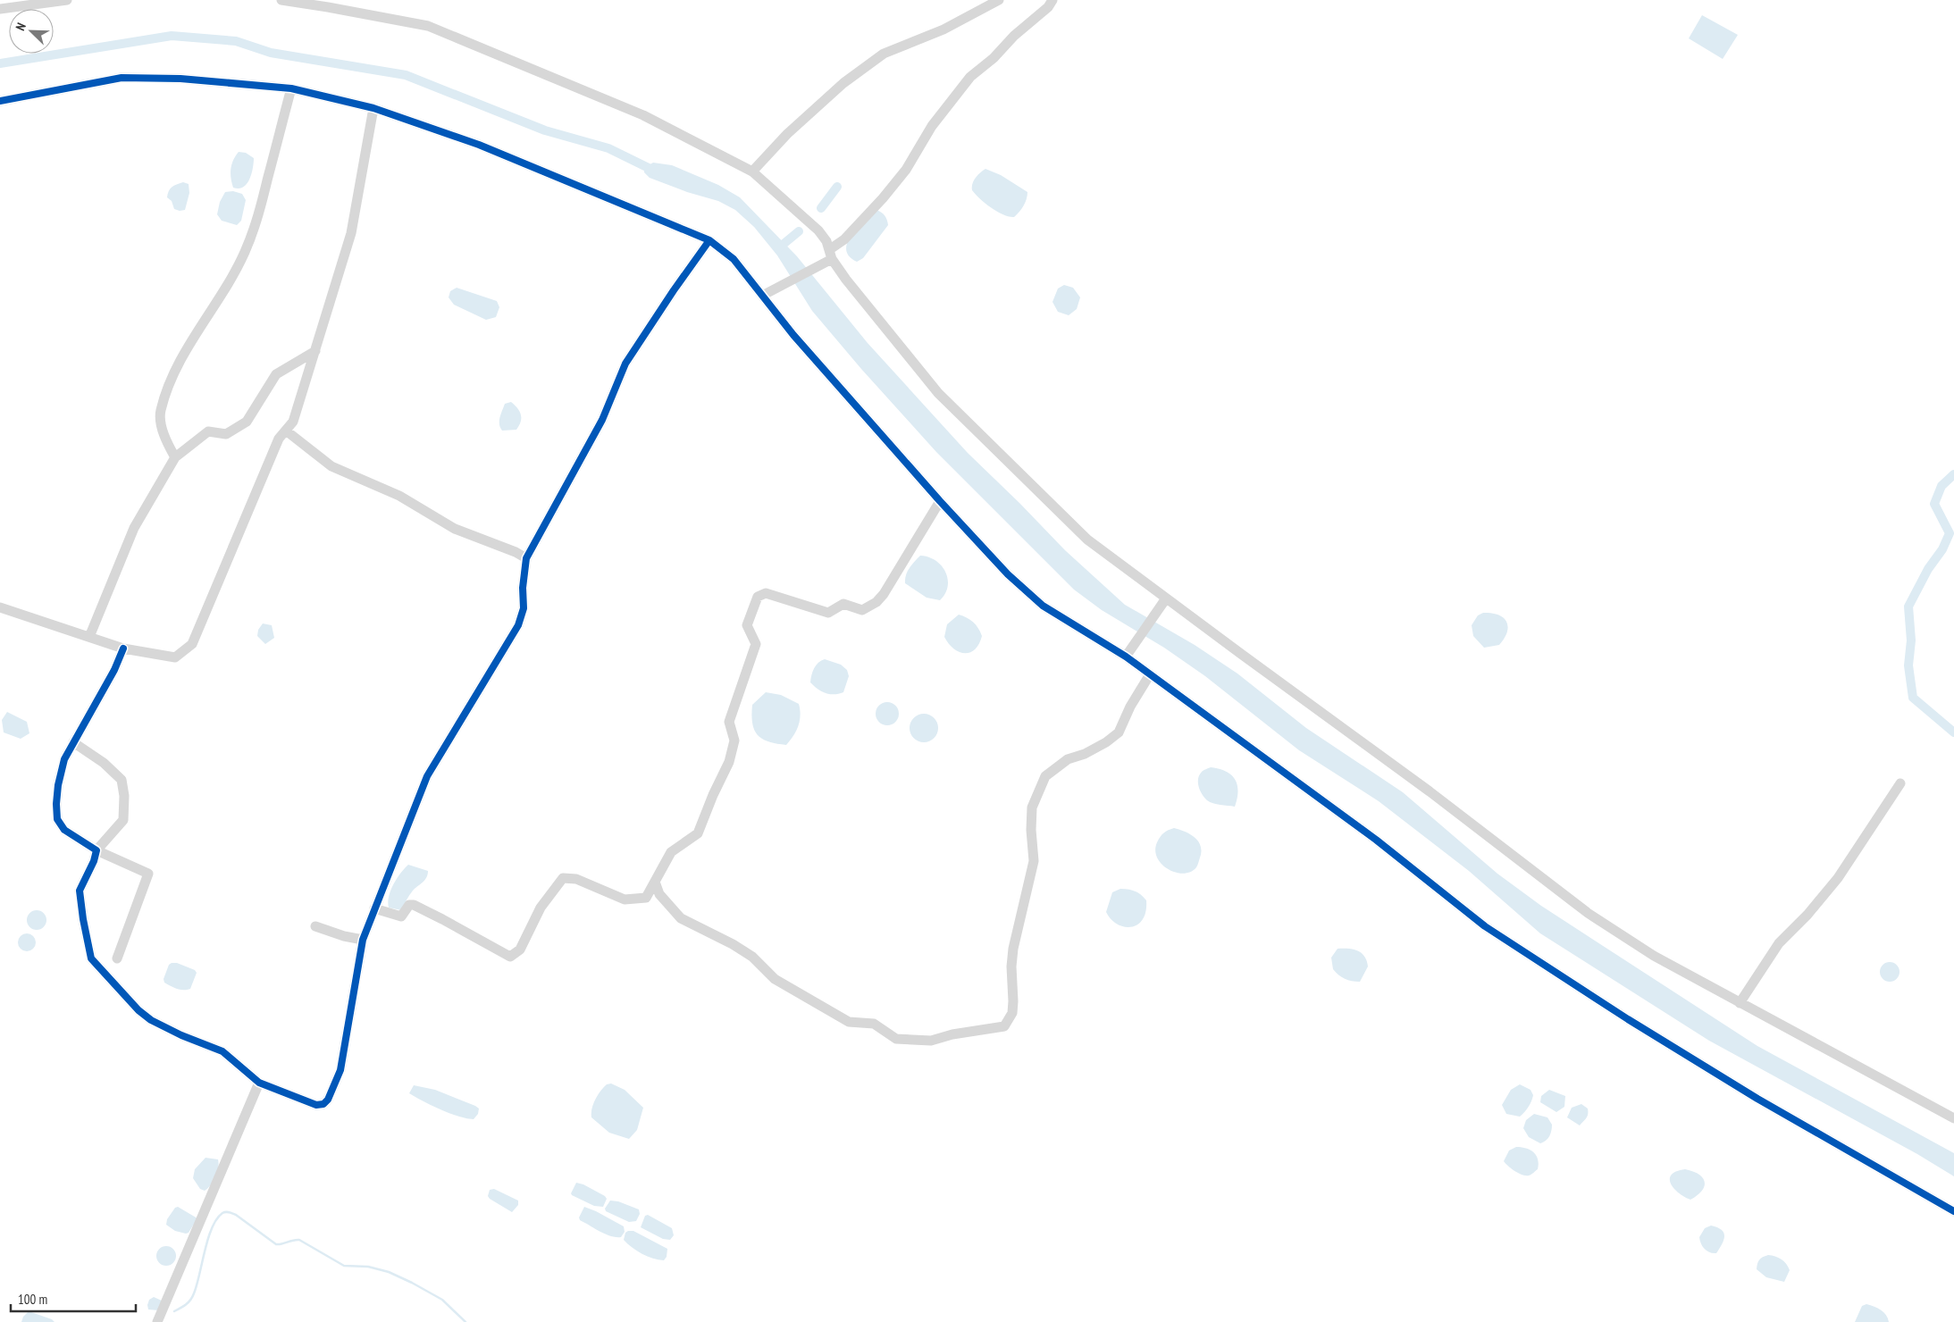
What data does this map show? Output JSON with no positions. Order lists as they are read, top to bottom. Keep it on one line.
{"scale_bar":"100 m","north":"top left"}
